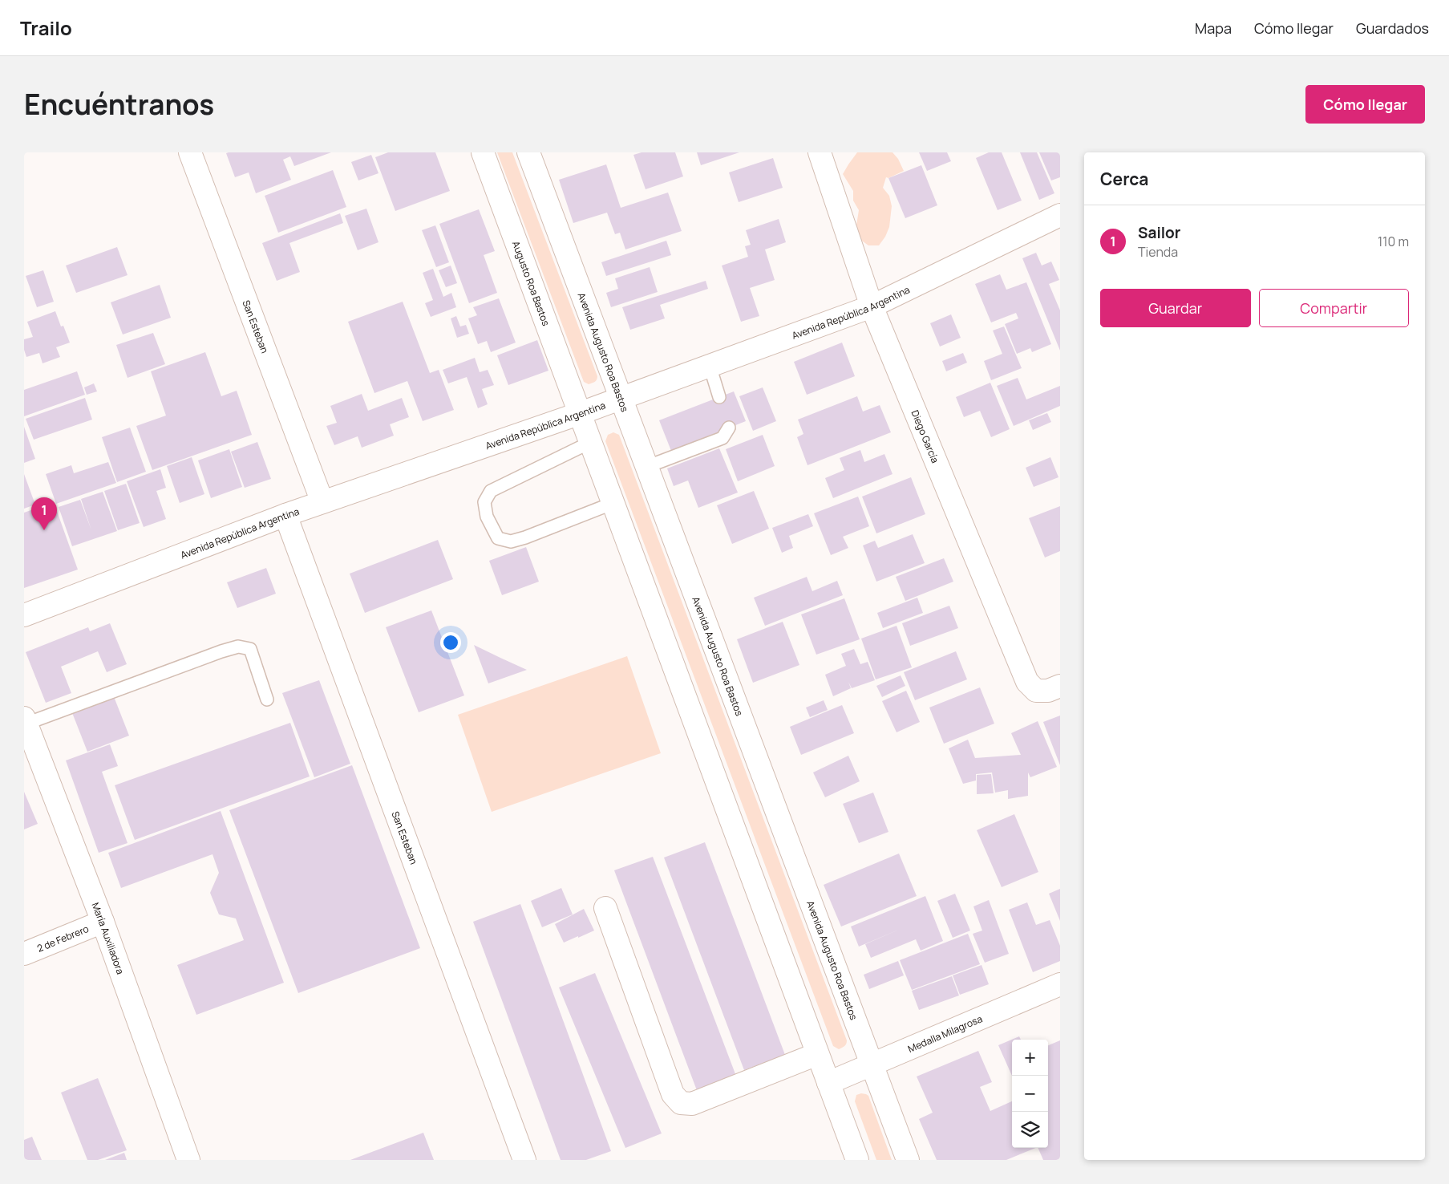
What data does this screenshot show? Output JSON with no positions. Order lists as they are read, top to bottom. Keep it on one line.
{"streets":{"main road":["Augusto Roa Bastos","Avenida República Argentina","San Esteban","Avenida Augusto Roa Bastos","Diego García","2 de Febrero","María Auxiliadora","Medalla Milagrosa"]},"crossings":[["Augusto Roa Bastos","Avenida República Argentina"],["Avenida República Argentina","San Esteban"],["Avenida República Argentina","Avenida Augusto Roa Bastos"],["Avenida República Argentina","Diego García"],["Avenida Augusto Roa Bastos","Medalla Milagrosa"],["2 de Febrero","María Auxiliadora"]],"page":{"header":"Trailo","nav":["Mapa","Cómo llegar","Guardados"],"title":"Encuéntranos","buttons":["Cómo llegar",["Guardar","Compartir"]],"heading":"Cerca","list":[{"mark":"1","name":"Sailor","note":"Tienda","value":"110 m"}],"pins":"1","map_buttons":["+","−"]}}
